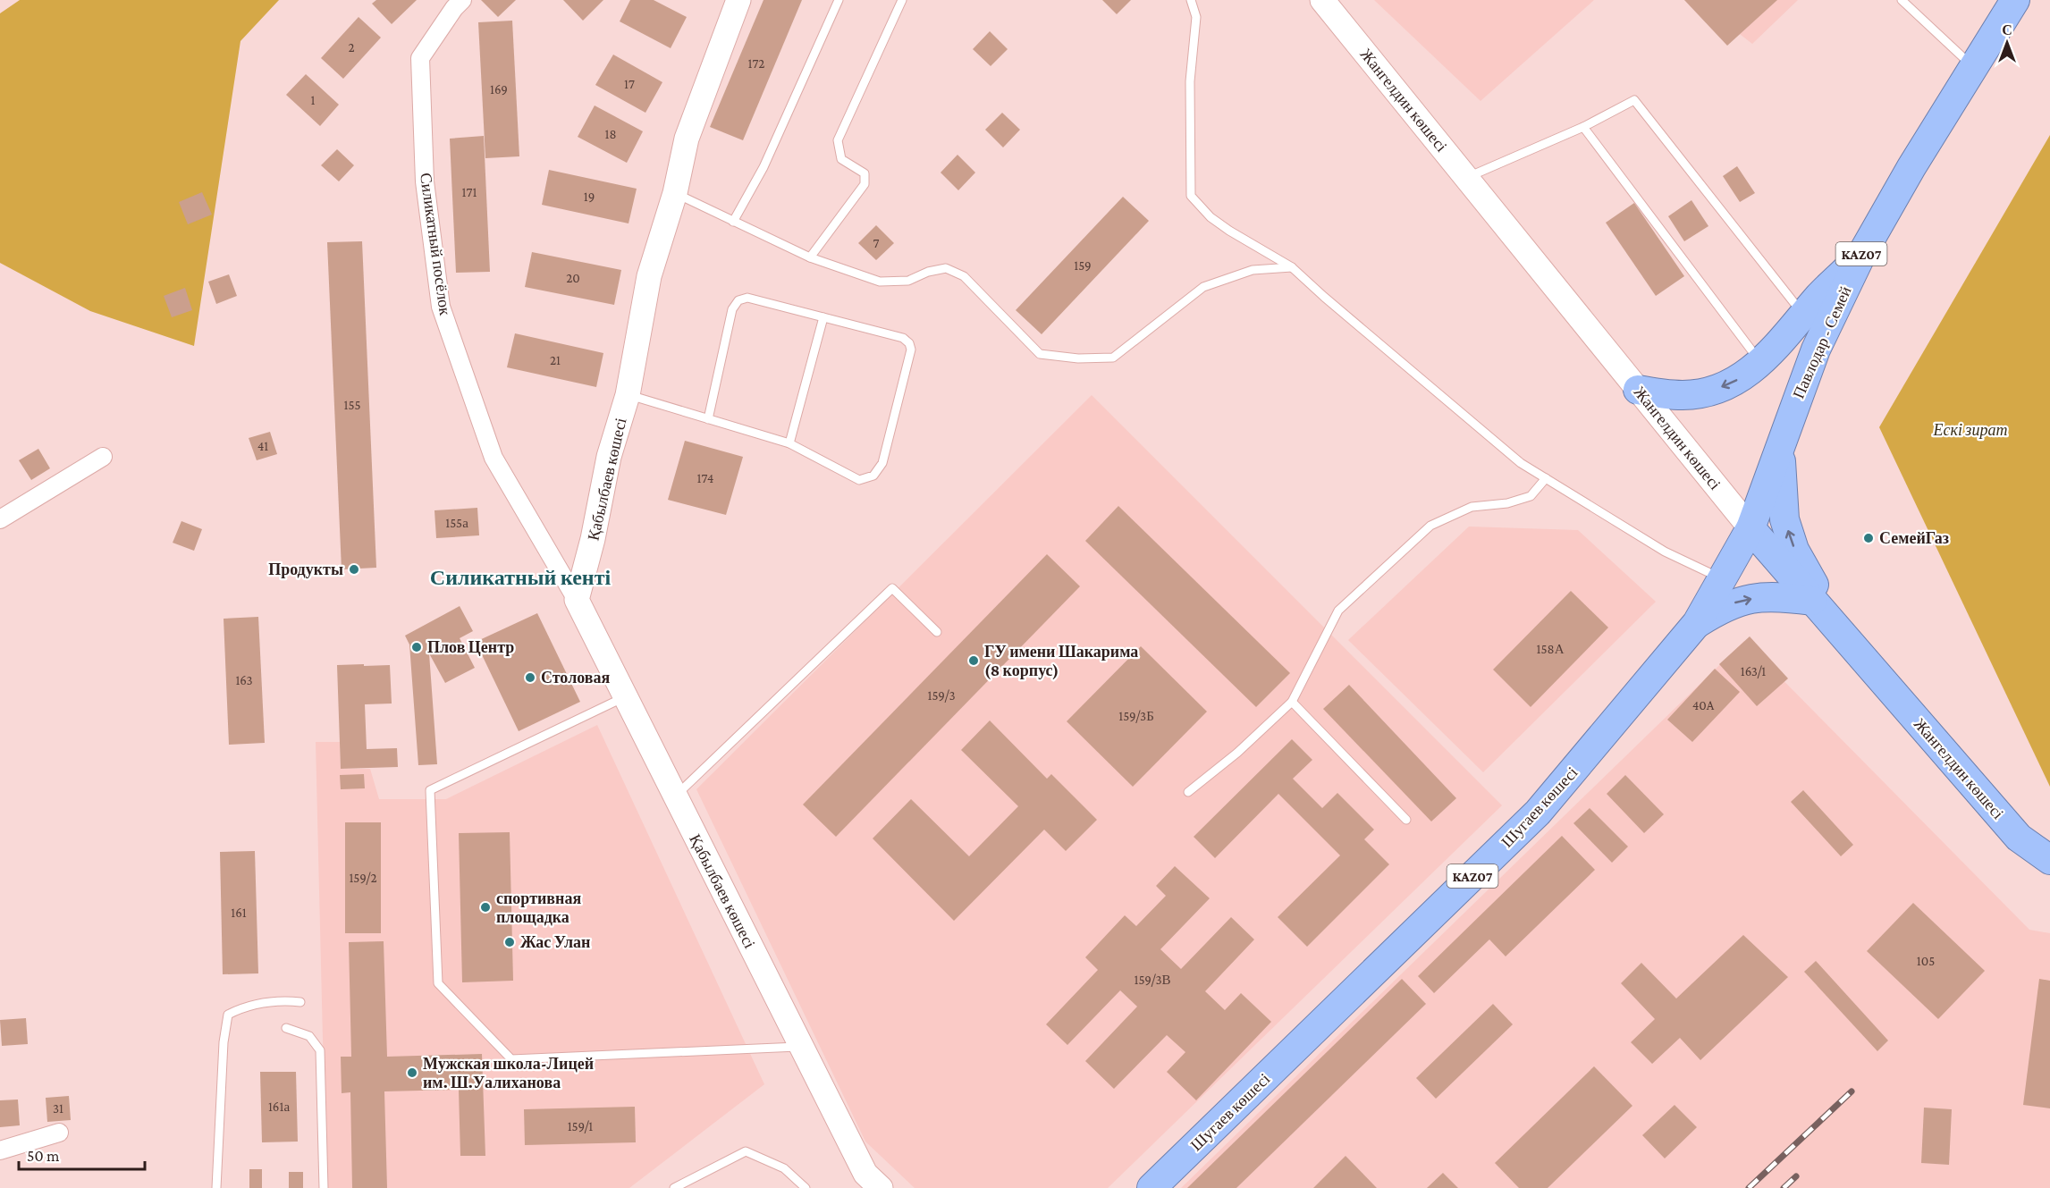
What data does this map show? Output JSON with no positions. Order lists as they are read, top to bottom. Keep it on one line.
{"streets":{"highway":["Жангелдин көшесі","KAZ07","Павлодар - Семей","Шугаев көшесі"],"main road":["Қабылбаев көшесі"],"street":["Силикатный посёлок"]},"crossings":[["Жангелдин көшесі","Павлодар - Семей"],["Жангелдин көшесі","Шугаев көшесі"],["Силикатный посёлок","Қабылбаев көшесі"],["Павлодар - Семей","Шугаев көшесі"]],"districts":["Силикатный кенті"],"parks":["Ескі зират"],"places":["СемейГаз","Продукты","Плов Центр","ГУ имени Шакарима (8 корпус)","Столовая","спортивная площадка","Жас Улан","Мужская школа-Лицей им. Ш.Уалиханова"],"house_numbers":["2","172","17","169","1","18","171","19","7","159","20","21","155","41","174","155а","158А","163/1","163","159/3","40A","159/3Б","159/2","161","105","159/3В","161а","31","159/1"],"scale_bar":"50 m","north":"top"}
